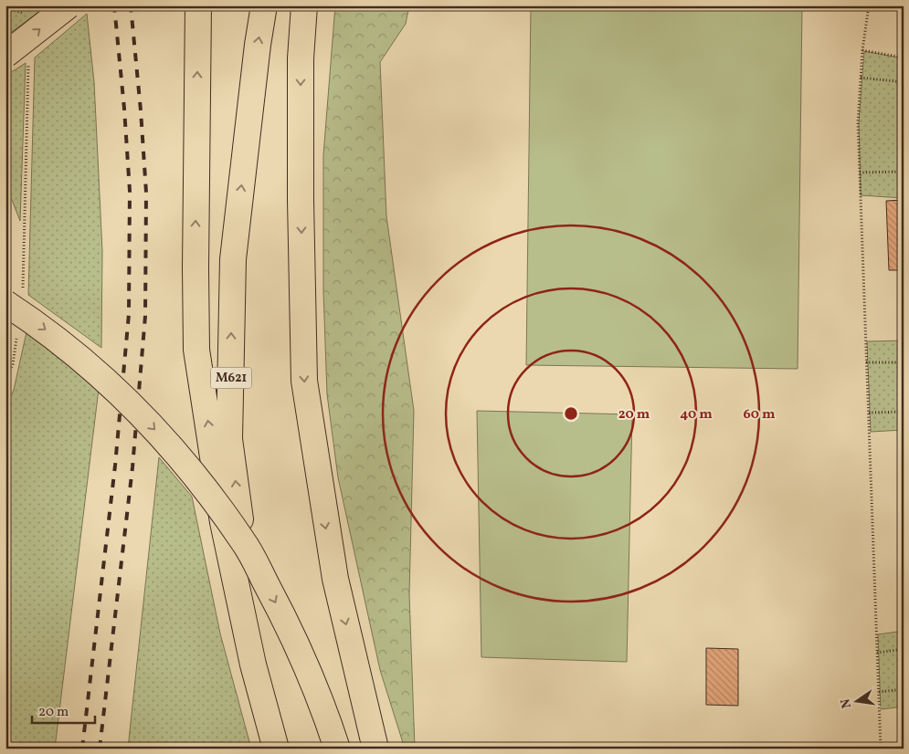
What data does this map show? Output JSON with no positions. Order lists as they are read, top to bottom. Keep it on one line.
{"streets":{"highway":["M621"]},"scale_bar":"20 m","north":"left","rings":["20 m","40 m","60 m"]}
